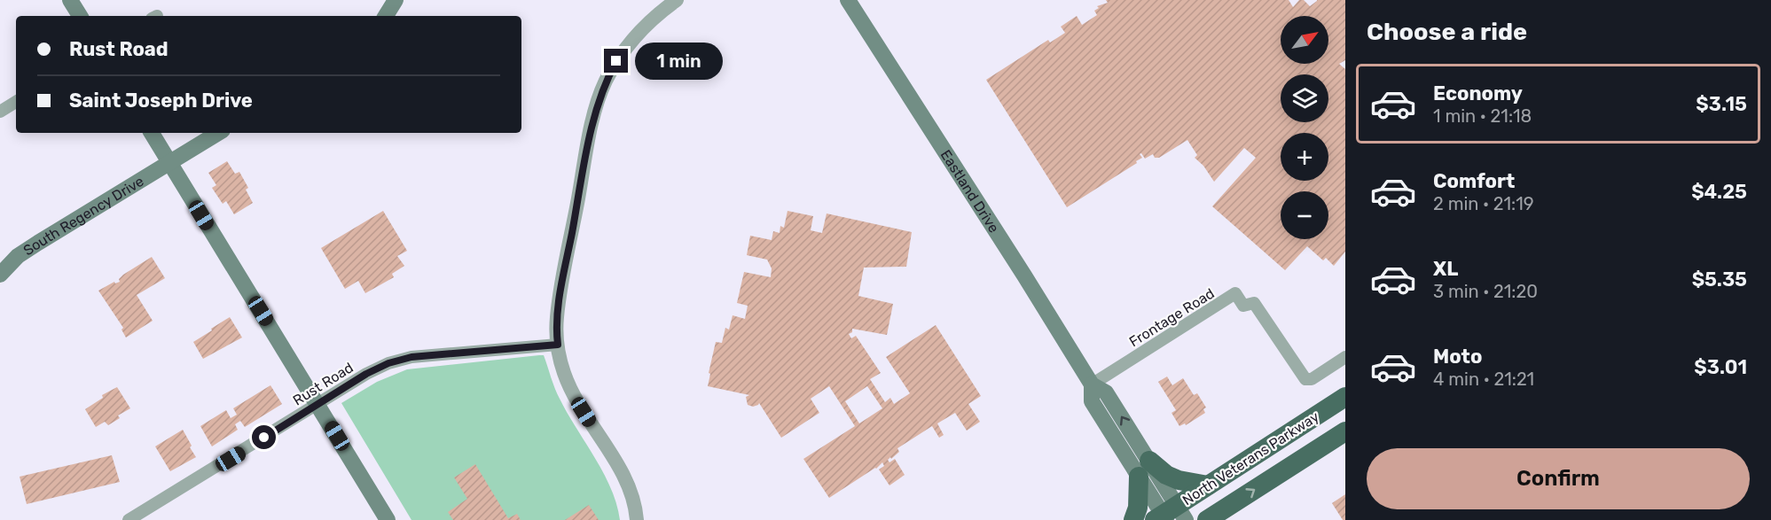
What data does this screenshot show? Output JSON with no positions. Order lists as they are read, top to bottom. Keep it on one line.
{"streets":{"highway":["North Veterans Parkway"],"main road":["Eastland Drive","South Regency Drive"],"street":["Frontage Road","Rust Road"]},"crossings":[["Eastland Drive","Frontage Road"],["Eastland Drive","North Veterans Parkway"]],"north":"top right","page":{"heading":"Choose a ride","map_buttons":["+","−"],"banner":["Rust Road","Saint Joseph Drive"],"bubble":"1 min","list":[{"name":"Economy","note":"1 min · 21:18","value":"$3.15"},{"name":"Comfort","note":"2 min · 21:19","value":"$4.25"},{"name":"XL","note":"3 min · 21:20","value":"$5.35"},{"name":"Moto","note":"4 min · 21:21","value":"$3.01"}],"buttons":"Confirm"}}
